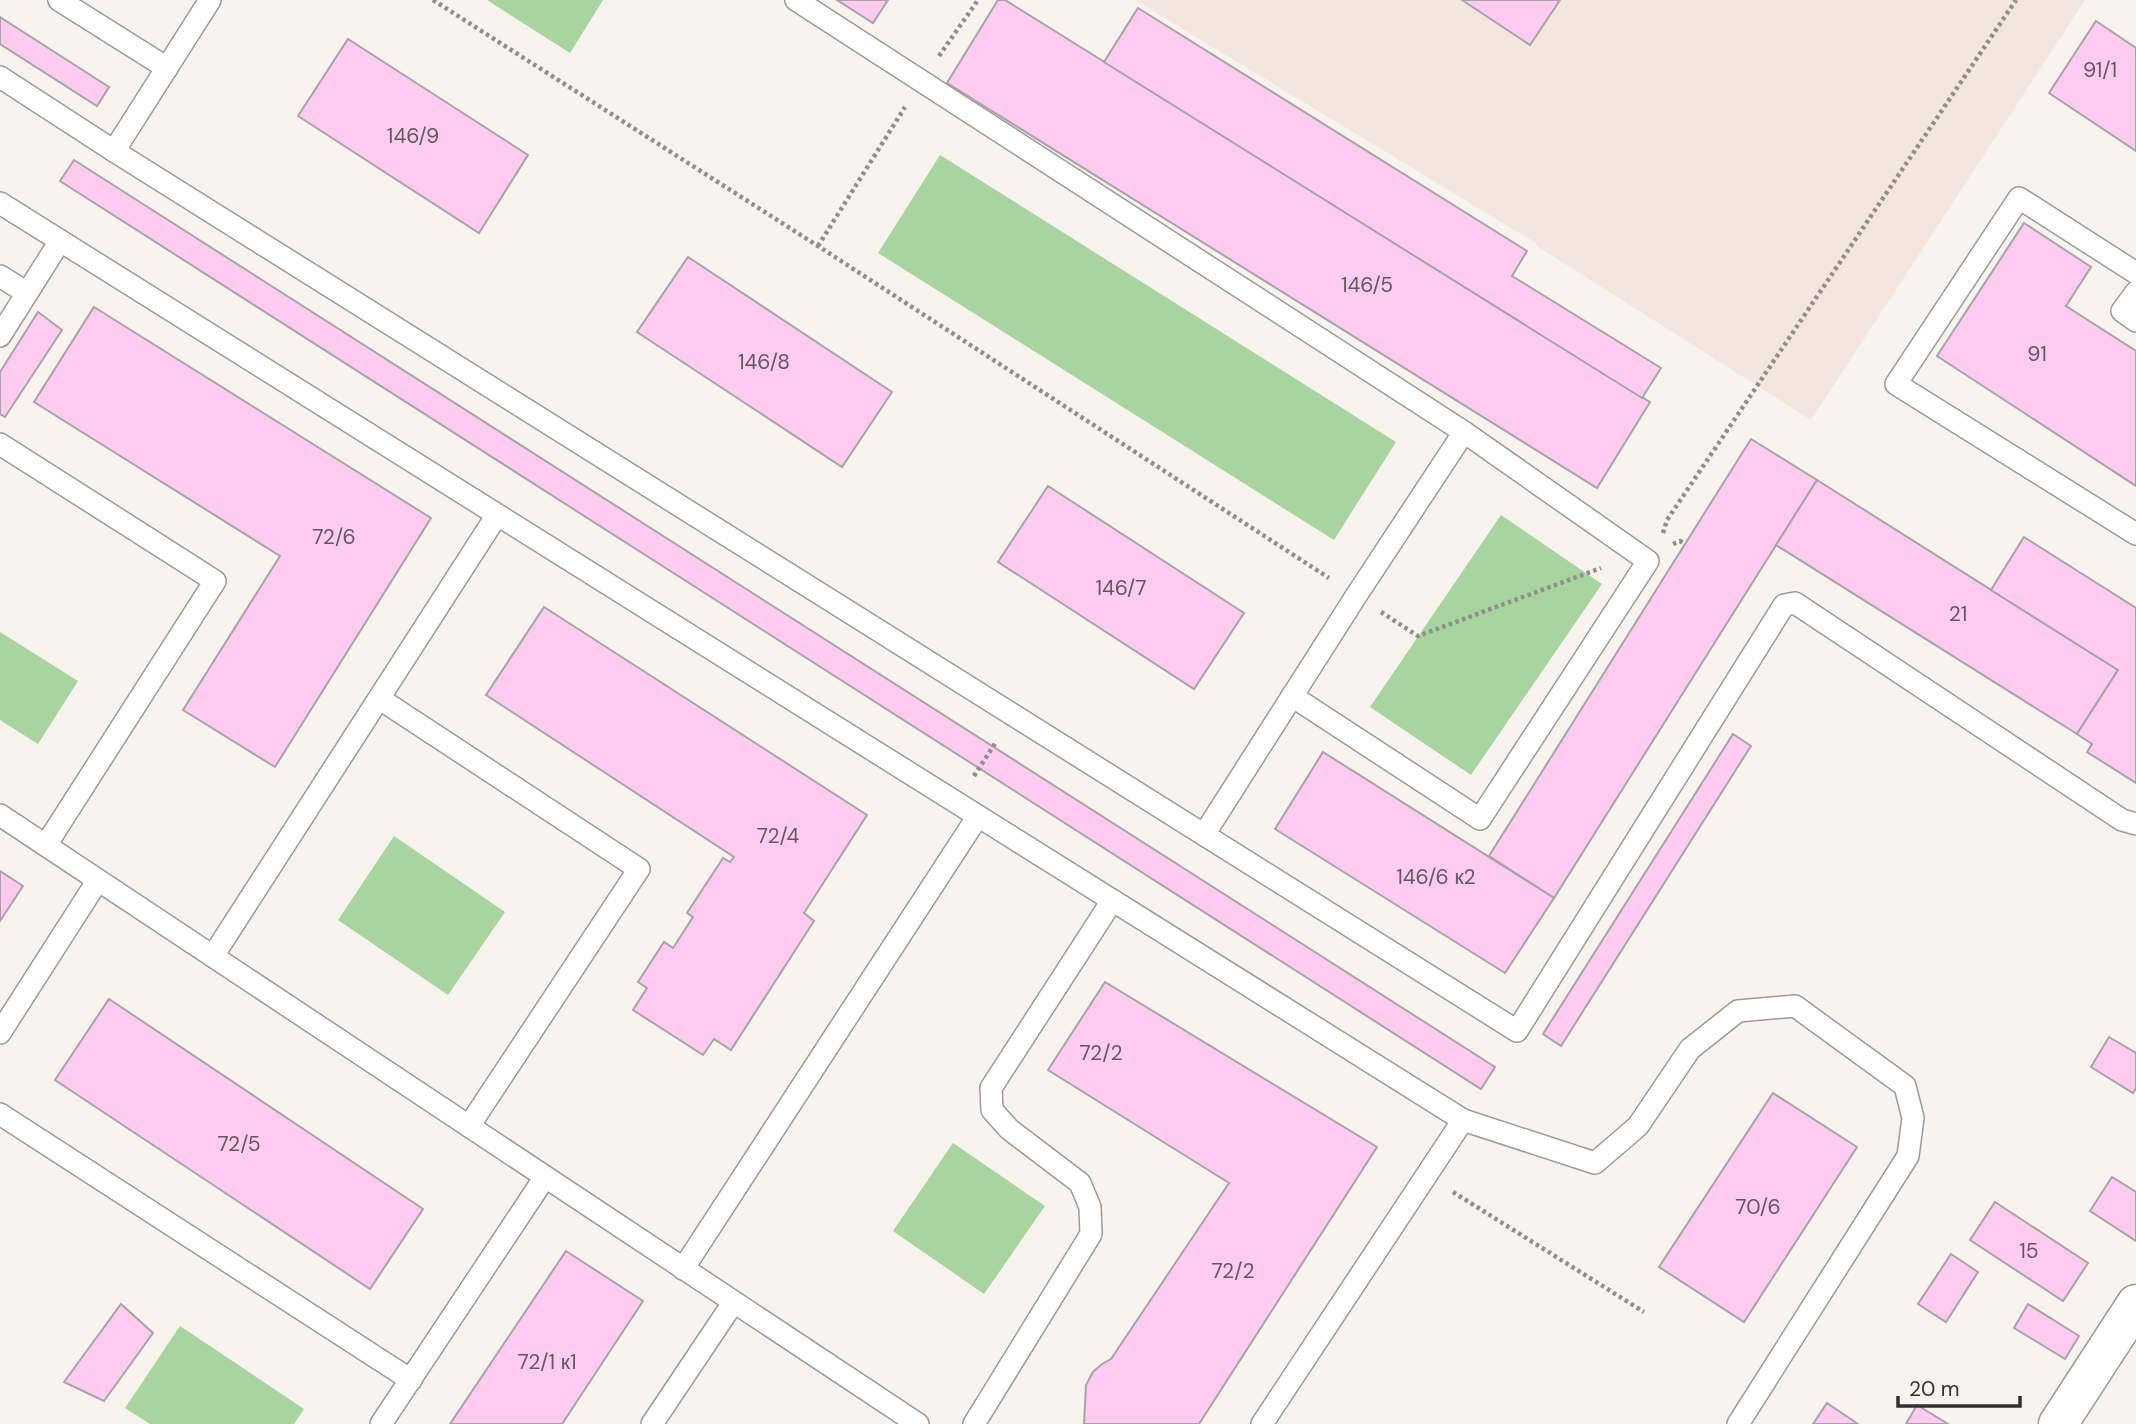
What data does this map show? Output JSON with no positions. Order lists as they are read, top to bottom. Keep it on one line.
{"house_numbers":["91/1","146/9","146/5","91","146/8","72/6","146/7","21","72/4","146/6 к2","72/2","72/5","70/6","15","72/2","72/1 к1"],"scale_bar":"20 m"}
